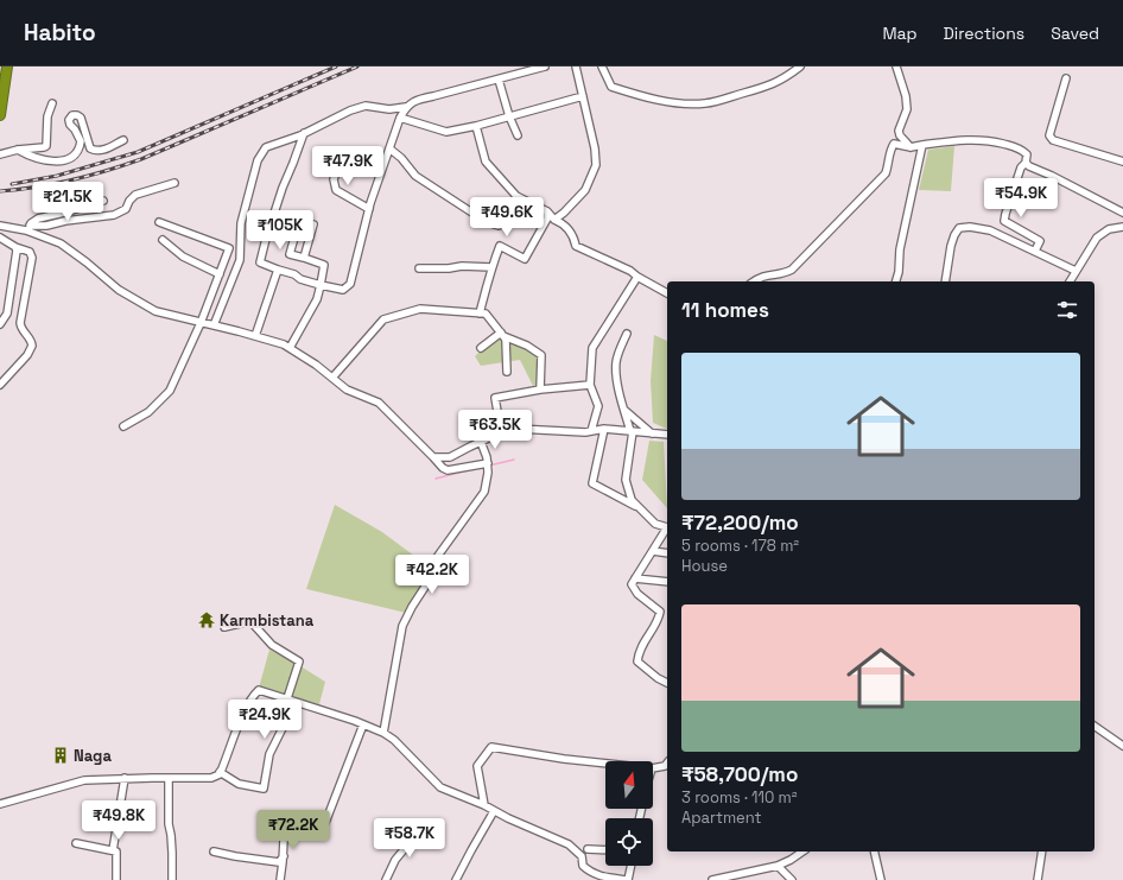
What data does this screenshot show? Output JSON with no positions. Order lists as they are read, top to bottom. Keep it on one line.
{"places":{"temple":["Karmbistana"],"building":["Naga"]},"north":"top","page":{"header":"Habito","nav":["Map","Directions","Saved"],"price":["₹47.9K","₹54.9K","₹21.5K","₹49.6K","₹105K","₹63.5K","₹42.2K","₹24.9K","₹49.8K","₹72.2K","₹58.7K"],"heading":"11 homes","list":[{"name":"₹72,200/mo","note":"5 rooms · 178 m² · House"},{"name":"₹58,700/mo","note":"3 rooms · 110 m² · Apartment"}]}}
